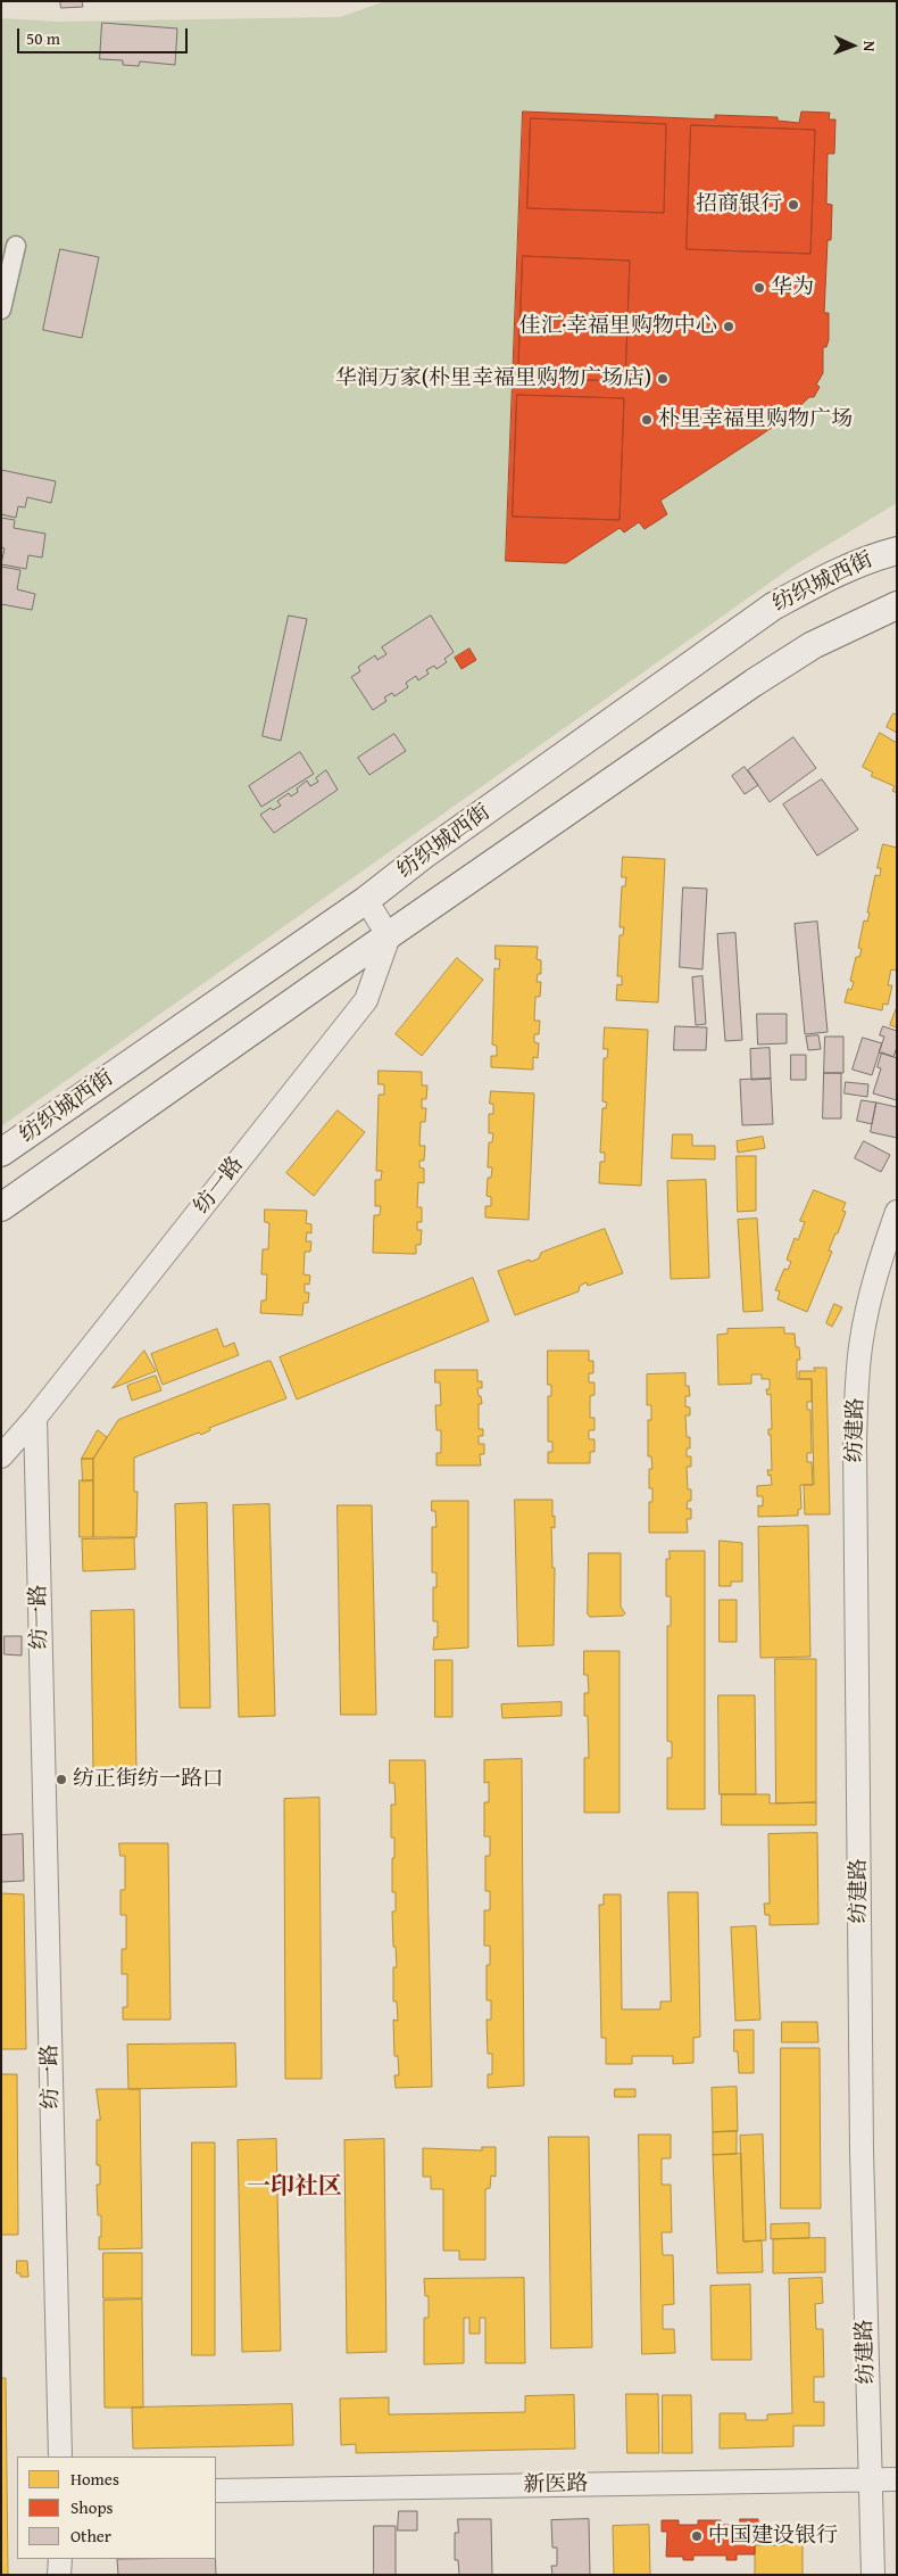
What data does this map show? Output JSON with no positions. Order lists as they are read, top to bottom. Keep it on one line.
{"streets":{"main road":["纺织城西街"],"street":["纺一路","纺建路","新医路"]},"crossings":[["纺织城西街","纺一路"],["纺建路","新医路"]],"districts":["一印社区"],"places":["招商银行","华为","佳汇·幸福里购物中心","华润万家(朴里幸福里购物广场店)","朴里幸福里购物广场","纺正街纺一路口","中国建设银行"],"legend":["Homes","Shops","Other"],"scale_bar":"50 m","north":"right"}
